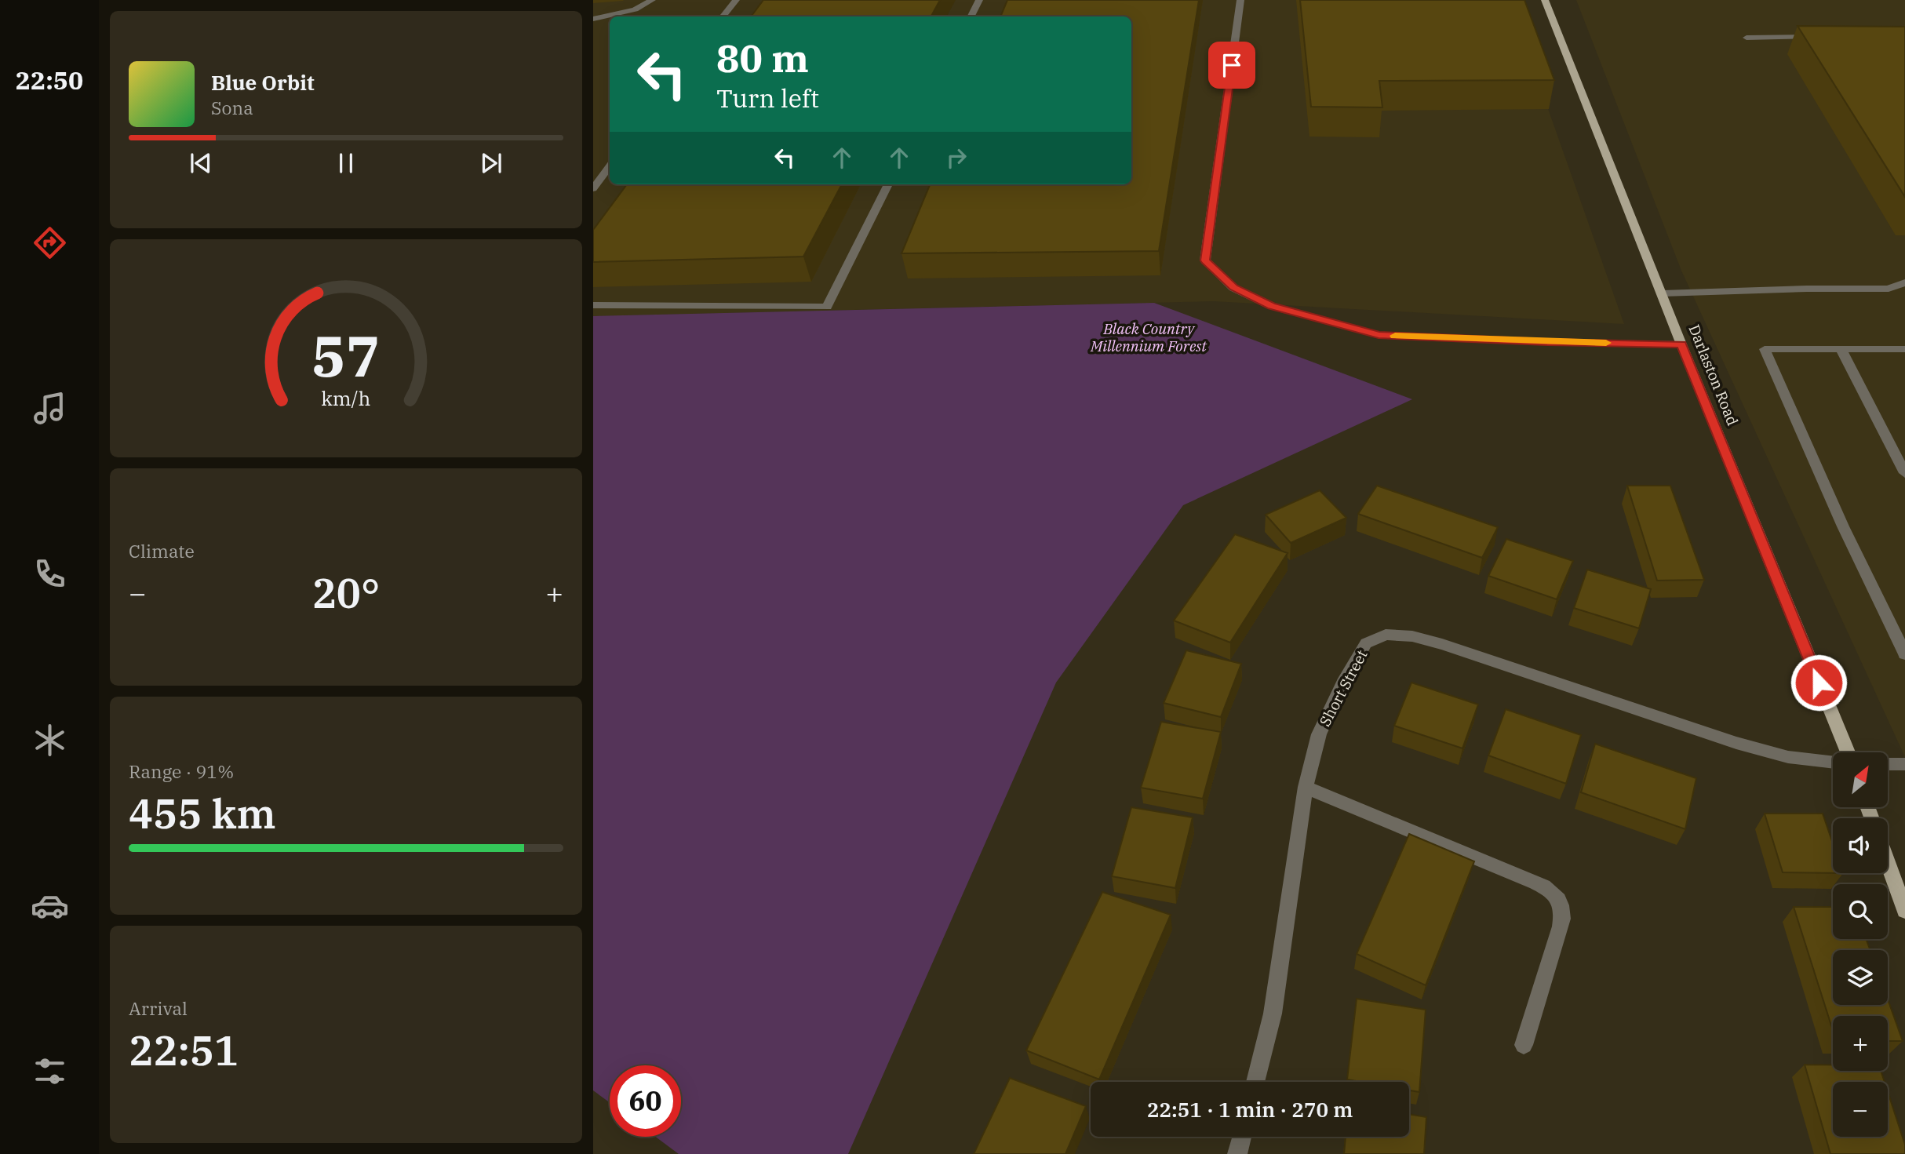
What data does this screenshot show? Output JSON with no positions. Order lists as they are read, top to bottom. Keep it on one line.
{"streets":{"main road":["Darlaston Road"],"street":["Short Street"]},"parks":["Black Country Millennium Forest"],"north":"top right","page":{"tabs":"22:50","turn":["80 m","Turn left"],"song":["Blue Orbit","Sona"],"tile":["Climate",["Range · 91%","455 km"],["Arrival","22:51"]],"heat":["−","20°","+"],"map_buttons":["+","−"],"limit":"60","trip":"22:51 · 1 min · 270 m","gauge":["57","km/h"]}}
